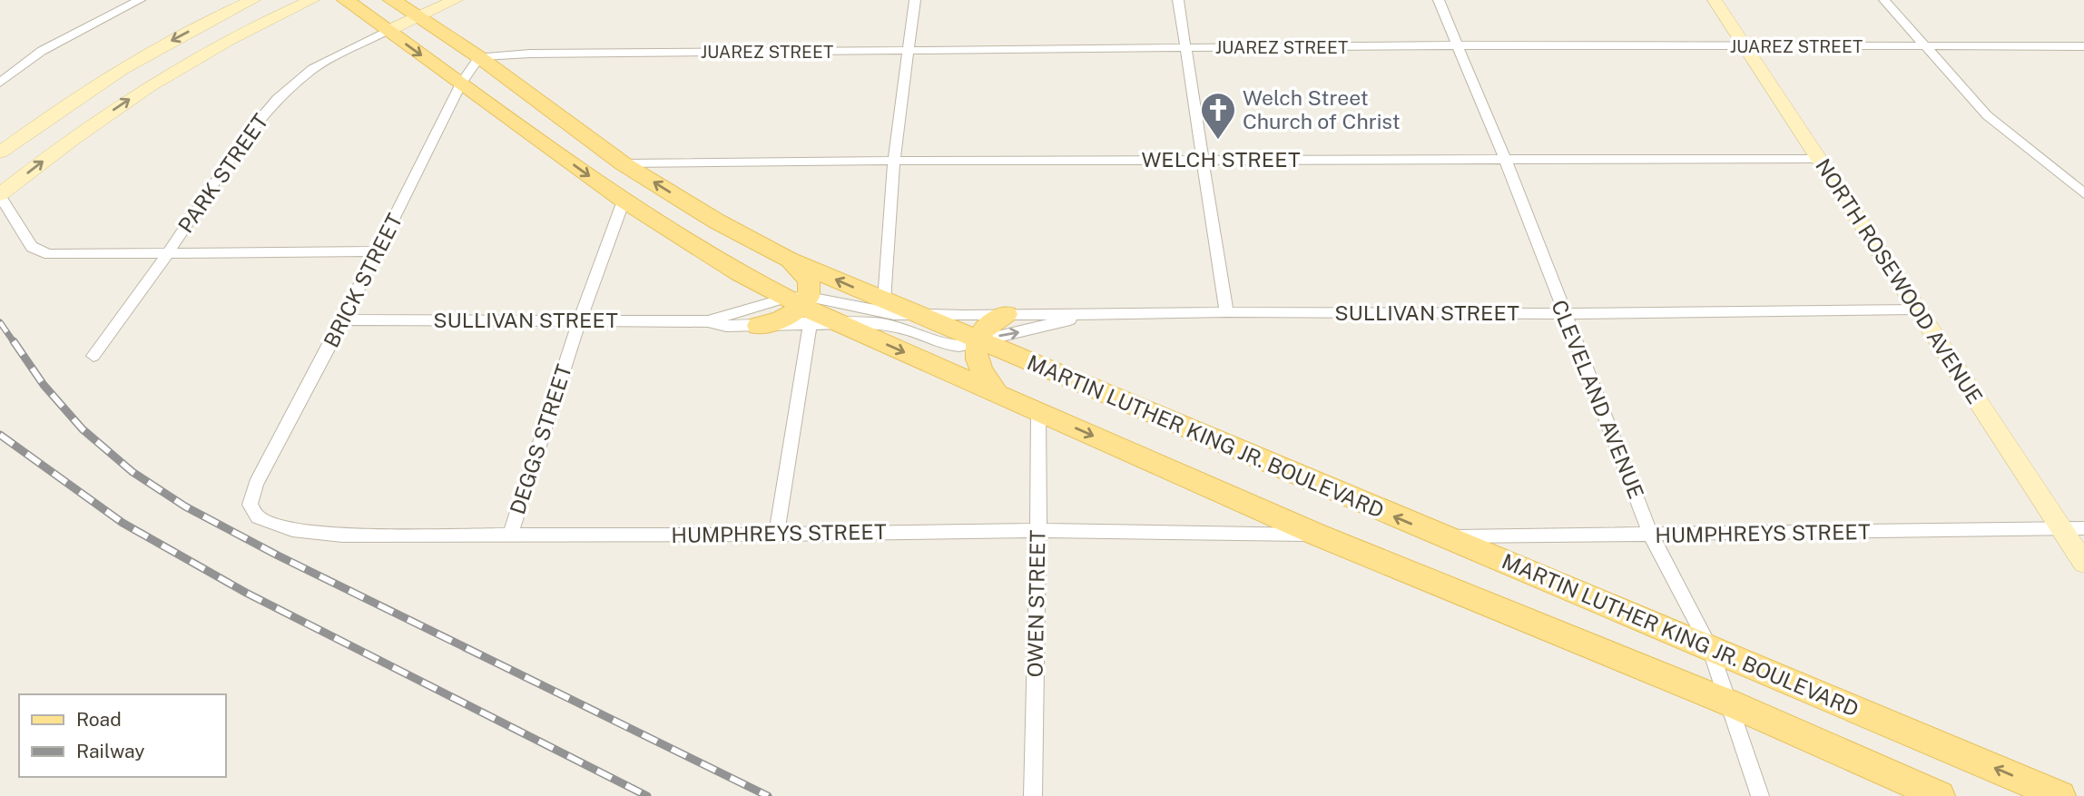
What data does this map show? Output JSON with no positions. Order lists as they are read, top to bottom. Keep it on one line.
{"streets":{"main road":["MARTIN LUTHER KING JR. BOULEVARD"],"street":["JUAREZ STREET","WELCH STREET","PARK STREET","BRICK STREET","NORTH ROSEWOOD AVENUE","SULLIVAN STREET","CLEVELAND AVENUE","DEGGS STREET","HUMPHREYS STREET","OWEN STREET"]},"crossings":[["JUAREZ STREET","BRICK STREET"],["JUAREZ STREET","NORTH ROSEWOOD AVENUE"],["JUAREZ STREET","CLEVELAND AVENUE"],["JUAREZ STREET","MARTIN LUTHER KING JR. BOULEVARD"],["WELCH STREET","NORTH ROSEWOOD AVENUE"],["WELCH STREET","CLEVELAND AVENUE"],["WELCH STREET","MARTIN LUTHER KING JR. BOULEVARD"],["PARK STREET","MARTIN LUTHER KING JR. BOULEVARD"],["BRICK STREET","SULLIVAN STREET"],["BRICK STREET","MARTIN LUTHER KING JR. BOULEVARD"],["BRICK STREET","HUMPHREYS STREET"],["NORTH ROSEWOOD AVENUE","SULLIVAN STREET"],["NORTH ROSEWOOD AVENUE","HUMPHREYS STREET"],["SULLIVAN STREET","CLEVELAND AVENUE"],["SULLIVAN STREET","MARTIN LUTHER KING JR. BOULEVARD"],["SULLIVAN STREET","DEGGS STREET"],["CLEVELAND AVENUE","MARTIN LUTHER KING JR. BOULEVARD"],["CLEVELAND AVENUE","HUMPHREYS STREET"],["MARTIN LUTHER KING JR. BOULEVARD","DEGGS STREET"],["MARTIN LUTHER KING JR. BOULEVARD","HUMPHREYS STREET"],["MARTIN LUTHER KING JR. BOULEVARD","OWEN STREET"],["DEGGS STREET","HUMPHREYS STREET"],["HUMPHREYS STREET","OWEN STREET"]],"places":{"church":["Welch Street Church of Christ"]},"legend":["Road","Railway"]}
